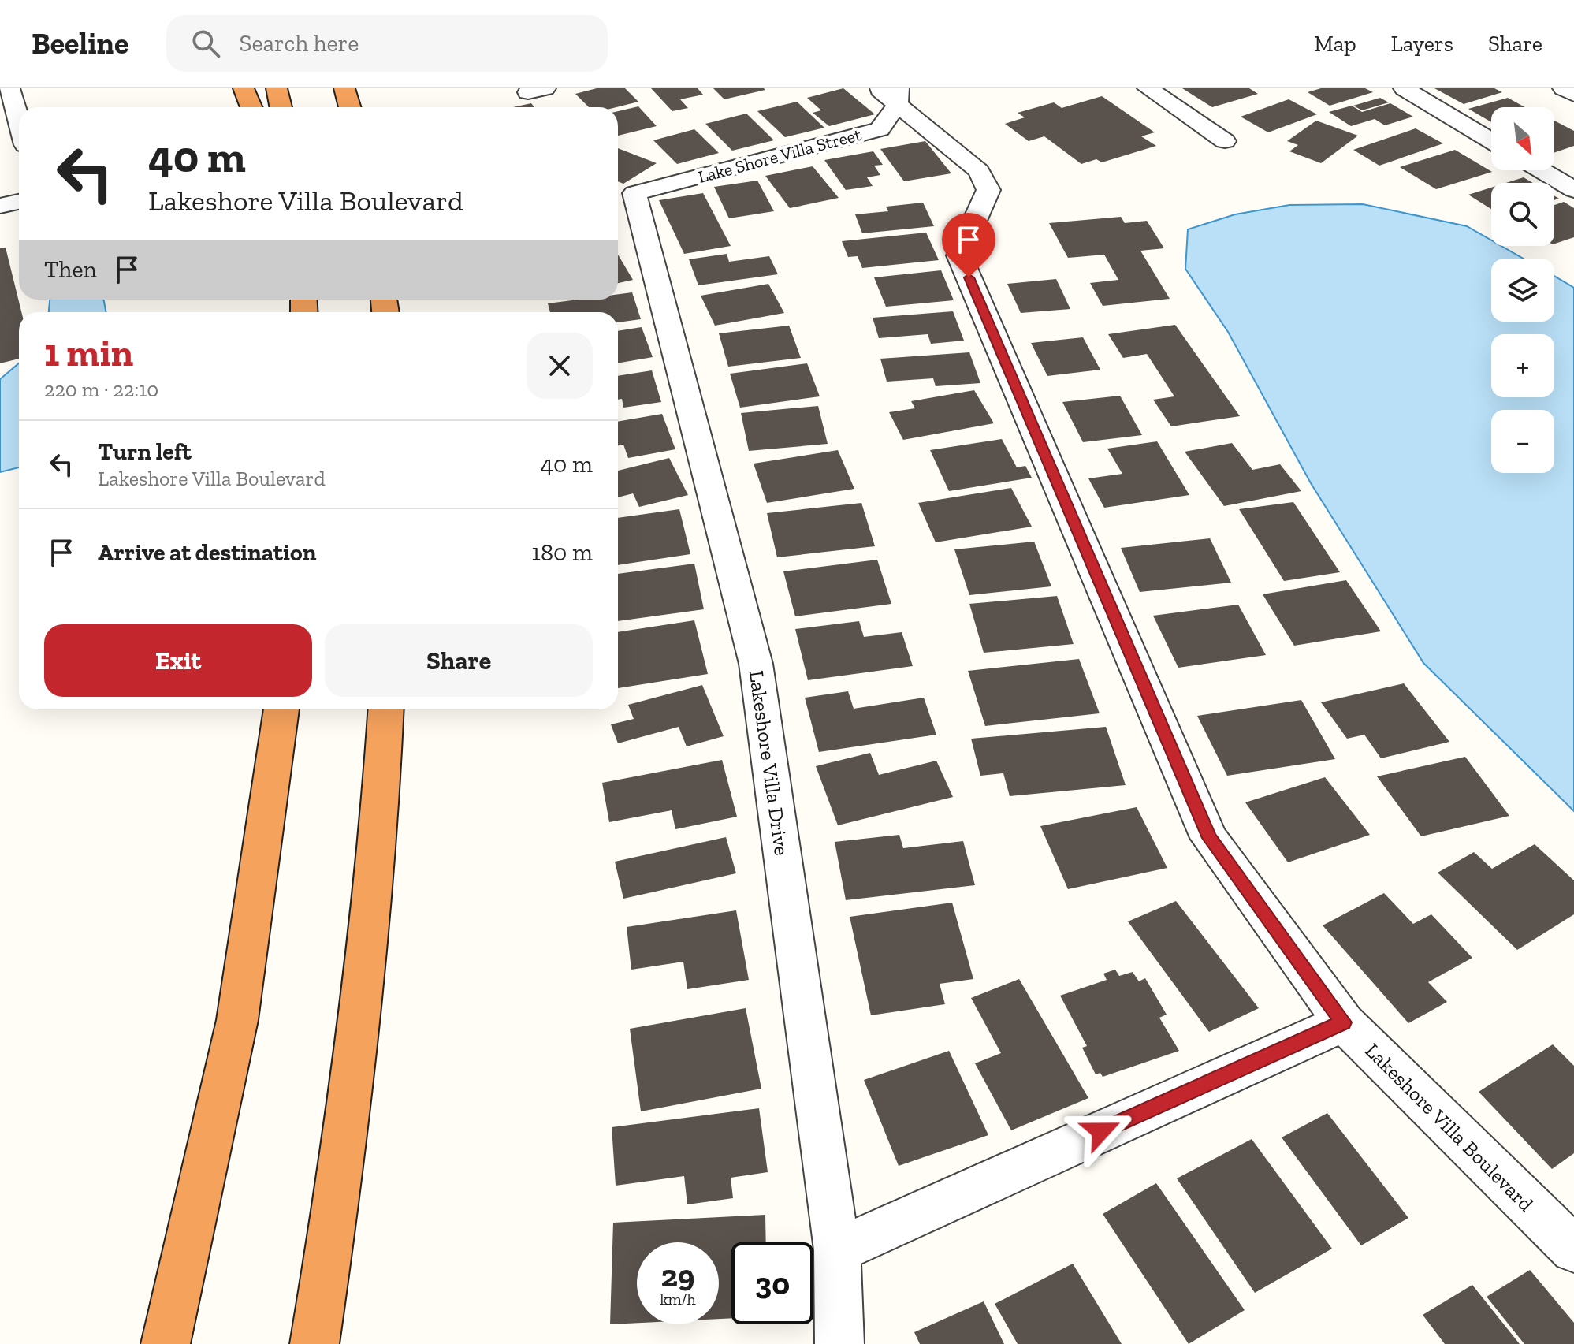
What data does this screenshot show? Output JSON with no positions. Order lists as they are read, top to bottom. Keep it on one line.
{"streets":{"street":["Lake Shore Villa Street","Lakeshore Villa Drive","Lakeshore Villa Boulevard"]},"crossings":[["Lake Shore Villa Street","Lakeshore Villa Drive"],["Lake Shore Villa Street","Lakeshore Villa Boulevard"]],"north":"bottom right","page":{"header":"Beeline","search":"Search here","nav":["Map","Layers","Share"],"map_buttons":["+","−"],"turn":["40 m","Lakeshore Villa Boulevard"],"then":"Then","heading":["1 min","220 m · 22:10"],"list":[{"name":"Turn left","note":"Lakeshore Villa Boulevard","value":"40 m"},{"name":"Arrive at destination","value":"180 m"}],"buttons":["Exit","Share"],"speed":"29 km/h","limit":"30"}}
